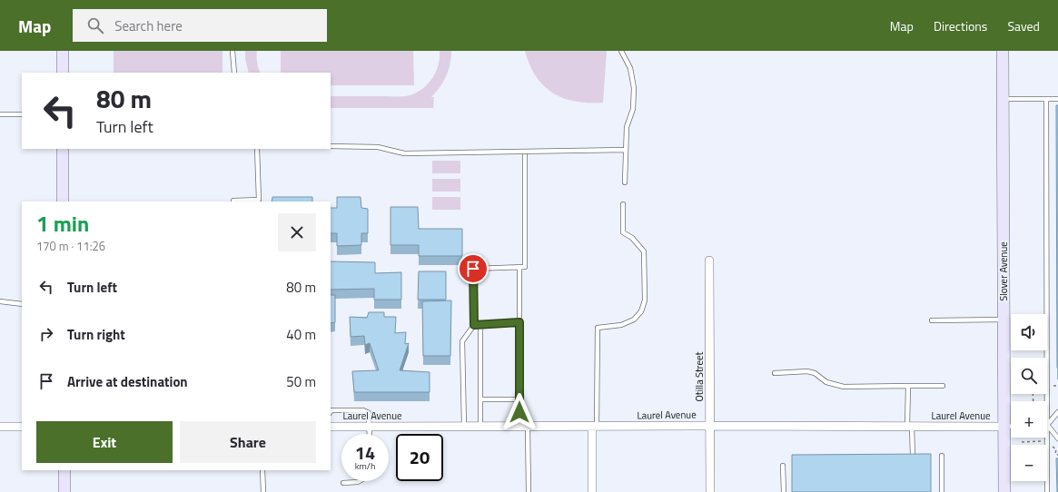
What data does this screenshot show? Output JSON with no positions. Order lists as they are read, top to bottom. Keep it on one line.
{"streets":{"main road":["Slover Avenue"],"street":["Otilla Street","Laurel Avenue"]},"crossings":[["Slover Avenue","Laurel Avenue"],["Otilla Street","Laurel Avenue"]],"page":{"header":"Map","search":"Search here","nav":["Map","Directions","Saved"],"turn":["80 m","Turn left"],"heading":["1 min","170 m · 11:26"],"list":[{"name":"Turn left","value":"80 m"},{"name":"Turn right","value":"40 m"},{"name":"Arrive at destination","value":"50 m"}],"map_buttons":["+","−"],"buttons":["Exit","Share"],"speed":"14 km/h","limit":"20"}}
